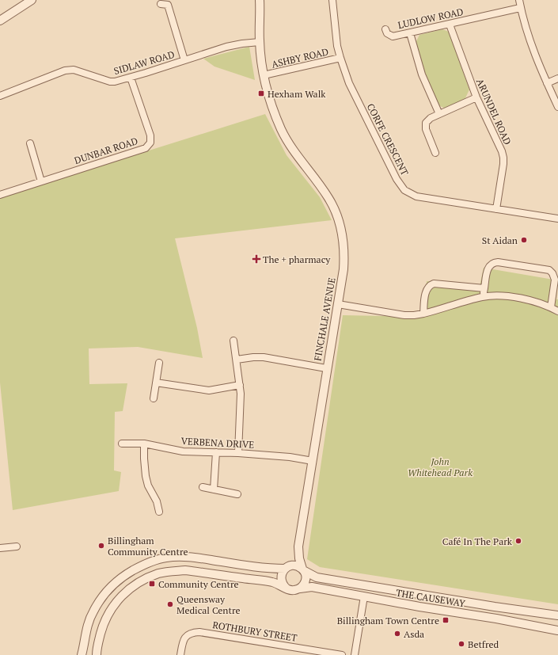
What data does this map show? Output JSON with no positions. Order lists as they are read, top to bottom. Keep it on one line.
{"streets":{"street":["LUDLOW ROAD","ASHBY ROAD","SIDLAW ROAD","ARUNDEL ROAD","CORFE CRESCENT","DUNBAR ROAD","FINCHALE AVENUE","VERBENA DRIVE","THE CAUSEWAY","ROTHBURY STREET"]},"crossings":[["LUDLOW ROAD","ARUNDEL ROAD"],["ASHBY ROAD","CORFE CRESCENT"],["ASHBY ROAD","FINCHALE AVENUE"],["SIDLAW ROAD","DUNBAR ROAD"],["SIDLAW ROAD","FINCHALE AVENUE"],["ARUNDEL ROAD","CORFE CRESCENT"],["FINCHALE AVENUE","VERBENA DRIVE"],["FINCHALE AVENUE","THE CAUSEWAY"]],"parks":["John Whitehead Park"],"places":{"transit":["Hexham Walk","Community Centre","Billingham Town Centre"],"other":["St Aidan","Café In The Park","Billingham Community Centre","Queensway Medical Centre","Asda","Betfred"],"health":["The + pharmacy"]}}
